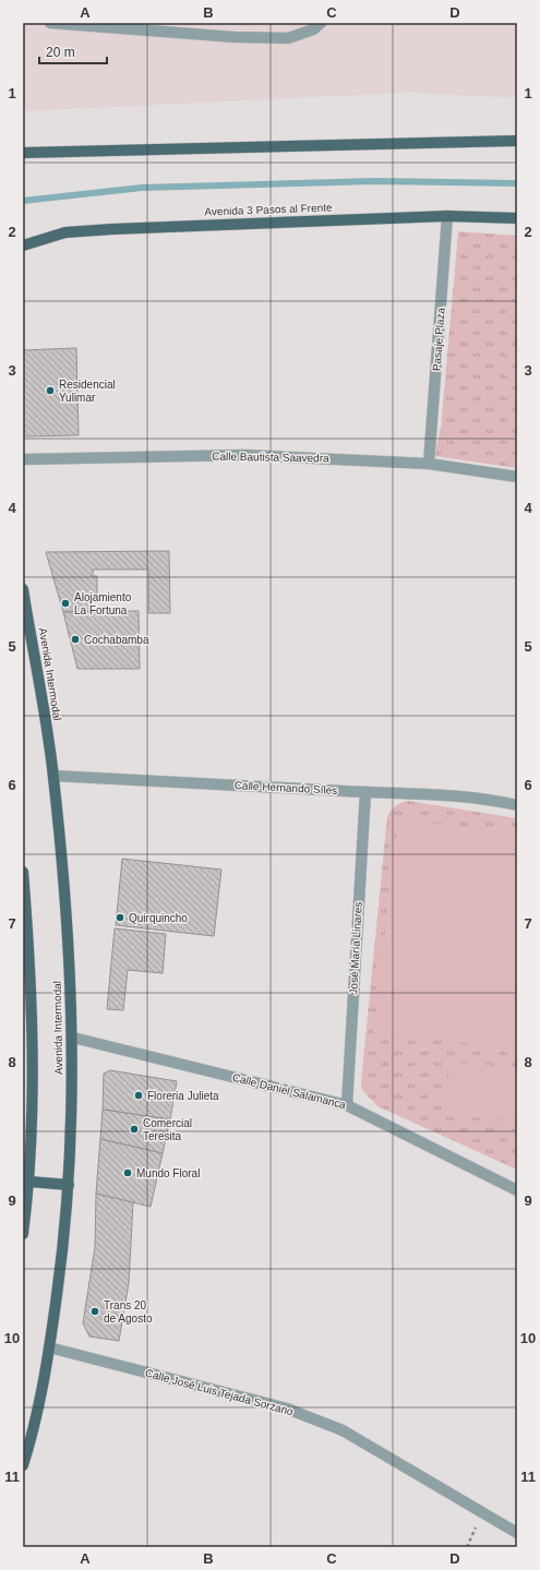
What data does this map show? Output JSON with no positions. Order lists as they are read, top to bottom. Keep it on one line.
{"streets":{"main road":["Avenida 3 Pasos al Frente","Avenida Intermodal"],"street":["Pasaje Plaza","Calle Bautista Saavedra","Calle Hernando Síles","José María Linares","Calle Daniel Salamanca","Calle José Luis Tejada Sorzano"]},"crossings":[["Avenida 3 Pasos al Frente","Pasaje Plaza"],["Pasaje Plaza","Calle Bautista Saavedra"],["Avenida Intermodal","Calle Hernando Síles"],["Avenida Intermodal","Calle Daniel Salamanca"],["Avenida Intermodal","Calle José Luis Tejada Sorzano"],["Calle Hernando Síles","José María Linares"],["José María Linares","Calle Daniel Salamanca"]],"places":["Residencial Yulimar","Alojamiento La Fortuna","Cochabamba","Quirquincho","Floreria Julieta","Comercial Teresita","Mundo Floral","Trans 20 de Agosto"],"scale_bar":"20 m","grid":{"columns":["A","B","C","D"],"rows":["1","2","3","4","5","6","7","8","9","10","11"]}}
